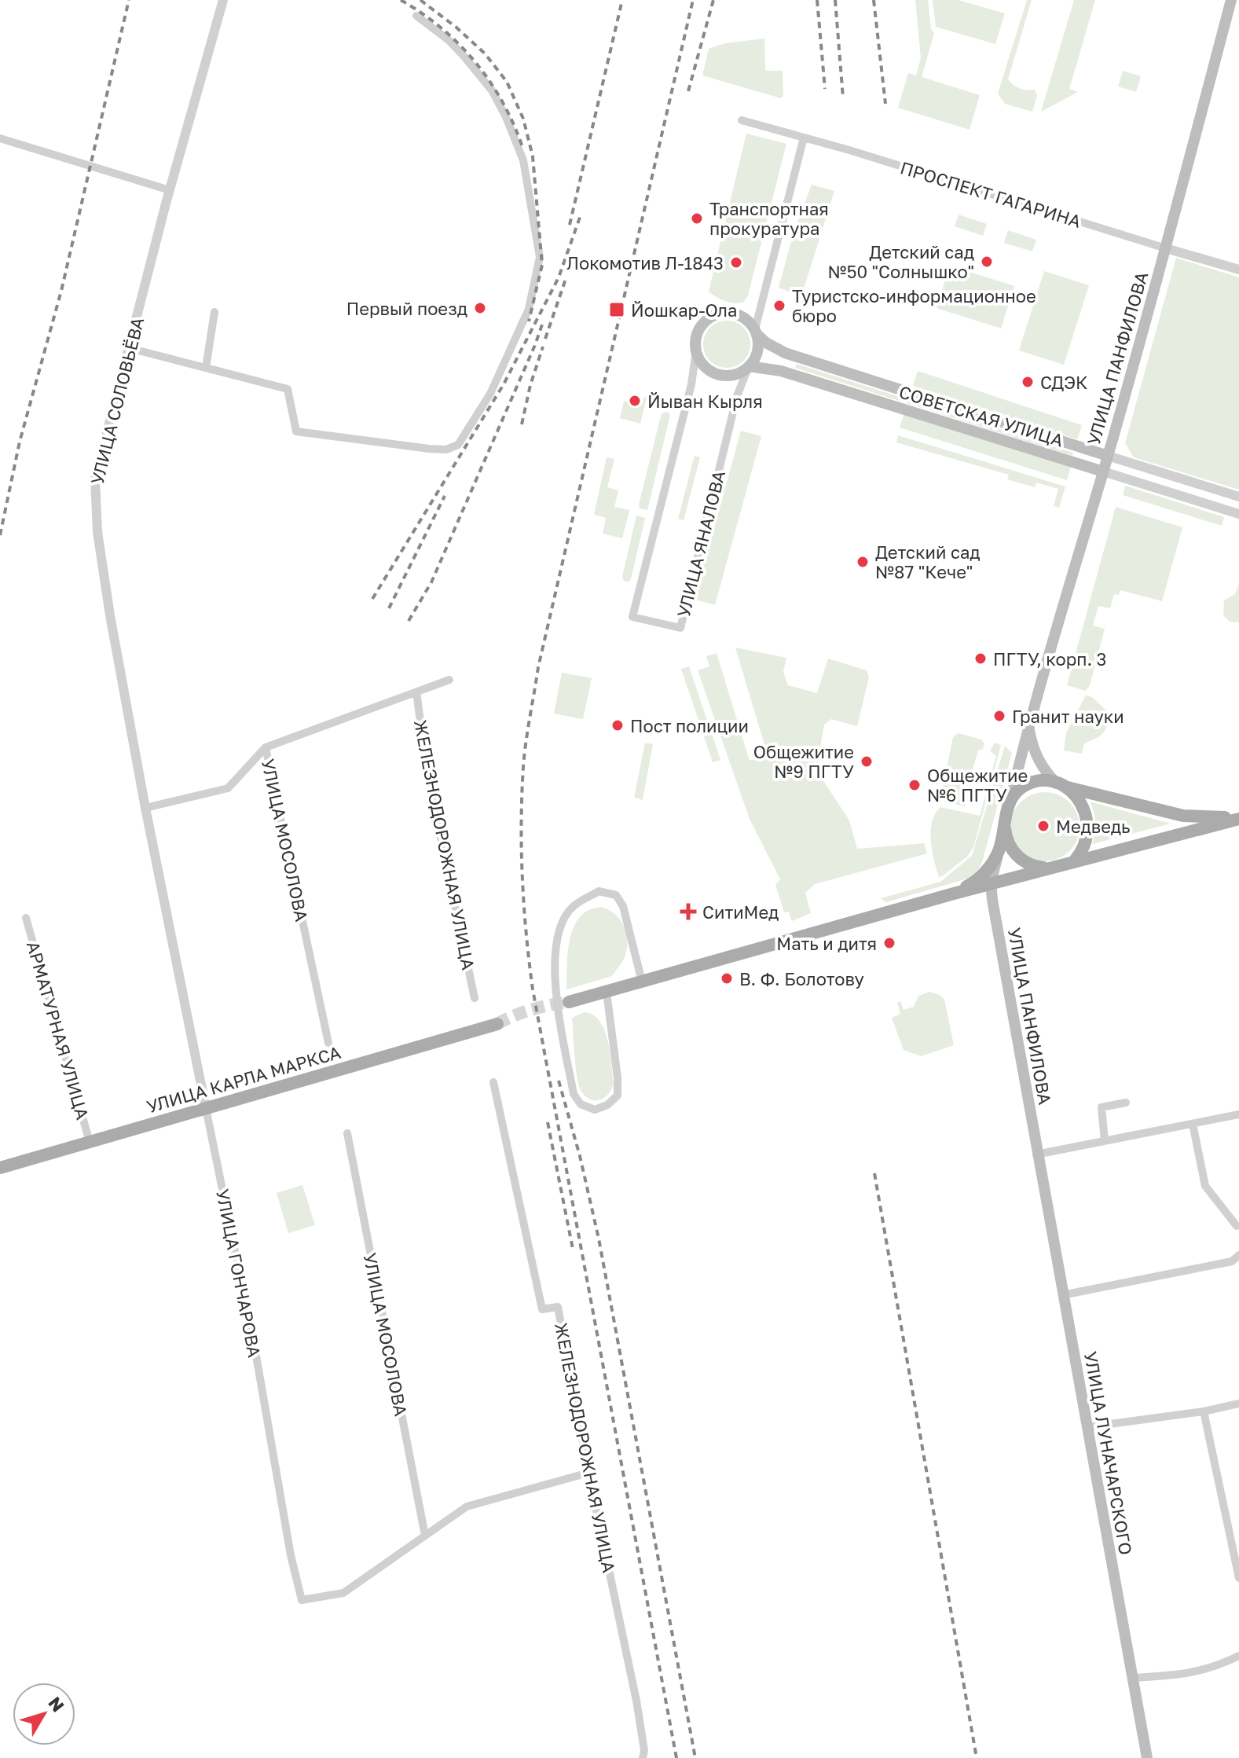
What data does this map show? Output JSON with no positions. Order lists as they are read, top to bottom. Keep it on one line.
{"streets":{"main road":["УЛИЦА ПАНФИЛОВА","СОВЕТСКАЯ УЛИЦА","УЛИЦА КАРЛА МАРКСА","УЛИЦА ЛУНАЧАРСКОГО"],"street":["ПРОСПЕКТ ГАГАРИНА","УЛИЦА СОЛОВЬЁВА","УЛИЦА ЯНАЛОВА","УЛИЦА МОСОЛОВА","ЖЕЛЕЗНОДОРОЖНАЯ УЛИЦА","АРМАТУРНАЯ УЛИЦА","УЛИЦА ГОНЧАРОВА"]},"crossings":[["ПРОСПЕКТ ГАГАРИНА","УЛИЦА ПАНФИЛОВА"],["УЛИЦА ПАНФИЛОВА","СОВЕТСКАЯ УЛИЦА"],["УЛИЦА ПАНФИЛОВА","УЛИЦА ЛУНАЧАРСКОГО"],["УЛИЦА СОЛОВЬЁВА","УЛИЦА ГОНЧАРОВА"],["СОВЕТСКАЯ УЛИЦА","УЛИЦА ЯНАЛОВА"],["УЛИЦА МОСОЛОВА","УЛИЦА ГОНЧАРОВА"],["АРМАТУРНАЯ УЛИЦА","УЛИЦА КАРЛА МАРКСА"],["УЛИЦА КАРЛА МАРКСА","УЛИЦА ГОНЧАРОВА"]],"places":{"other":["Транспортная прокуратура","Детский сад №50 \"Солнышко\"","Локомотив Л-1843","Туристско-информационное бюро","Первый поезд","СДЭК","Йыван Кырля","Детский сад №87 \"Кече\"","ПГТУ, корп. 3","Гранит науки","Пост полиции","Общежитие №9 ПГТУ","Общежитие №6 ПГТУ","Медведь","Мать и дитя","В. Ф. Болотову"],"transit":["Йошкар-Ола"],"health":["СитиМед"]},"north":"top right"}
